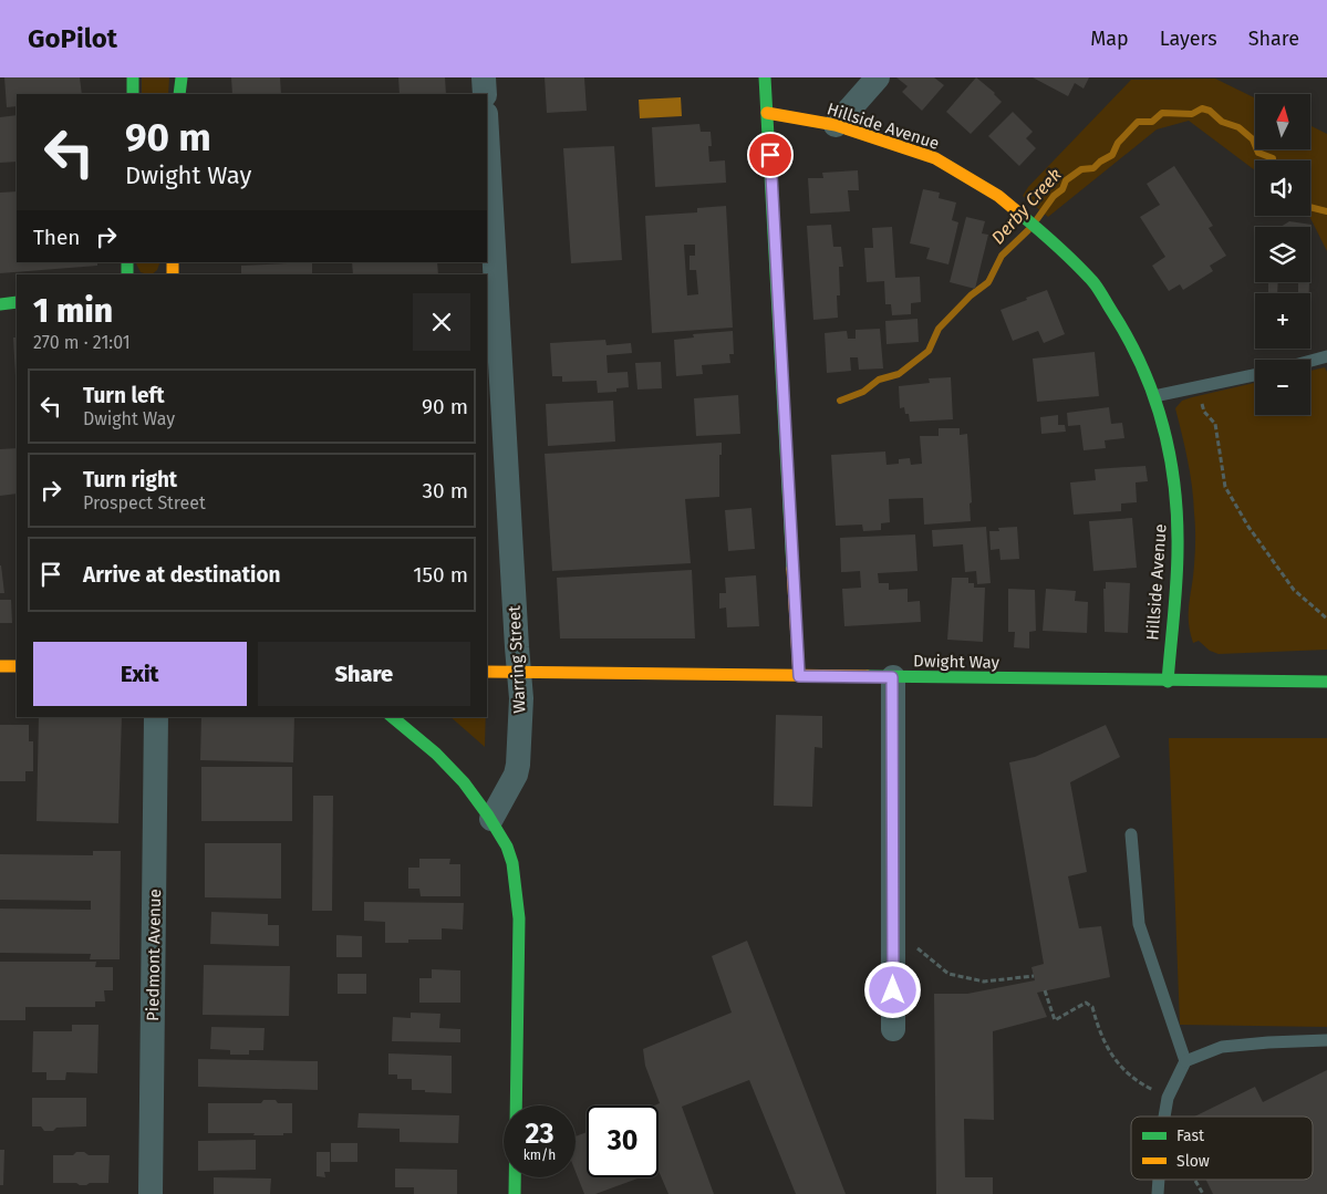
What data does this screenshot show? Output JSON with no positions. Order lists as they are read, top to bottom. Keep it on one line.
{"streets":{"street":["Hillside Avenue","Warring Street","Dwight Way","Piedmont Avenue"]},"crossings":[["Hillside Avenue","Dwight Way"],["Warring Street","Dwight Way"]],"water":["Derby Creek"],"legend":["Fast","Slow"],"north":"top","page":{"header":"GoPilot","nav":["Map","Layers","Share"],"map_buttons":["+","−"],"turn":["90 m","Dwight Way"],"then":"Then","heading":["1 min","270 m · 21:01"],"list":[{"name":"Turn left","note":"Dwight Way","value":"90 m"},{"name":"Turn right","note":"Prospect Street","value":"30 m"},{"name":"Arrive at destination","value":"150 m"}],"buttons":["Exit","Share"],"speed":"23 km/h","limit":"30"}}
